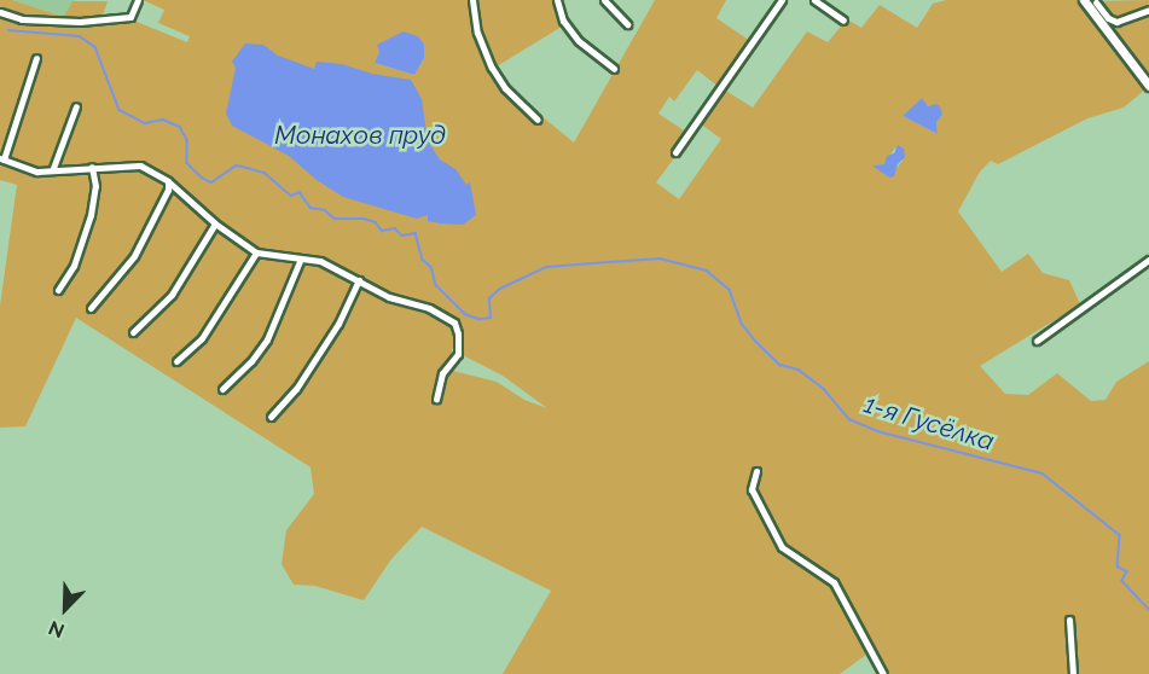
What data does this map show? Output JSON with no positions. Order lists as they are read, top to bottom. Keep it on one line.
{"water":["Монахов пруд","1-я Гусёлка"],"north":"bottom left"}
